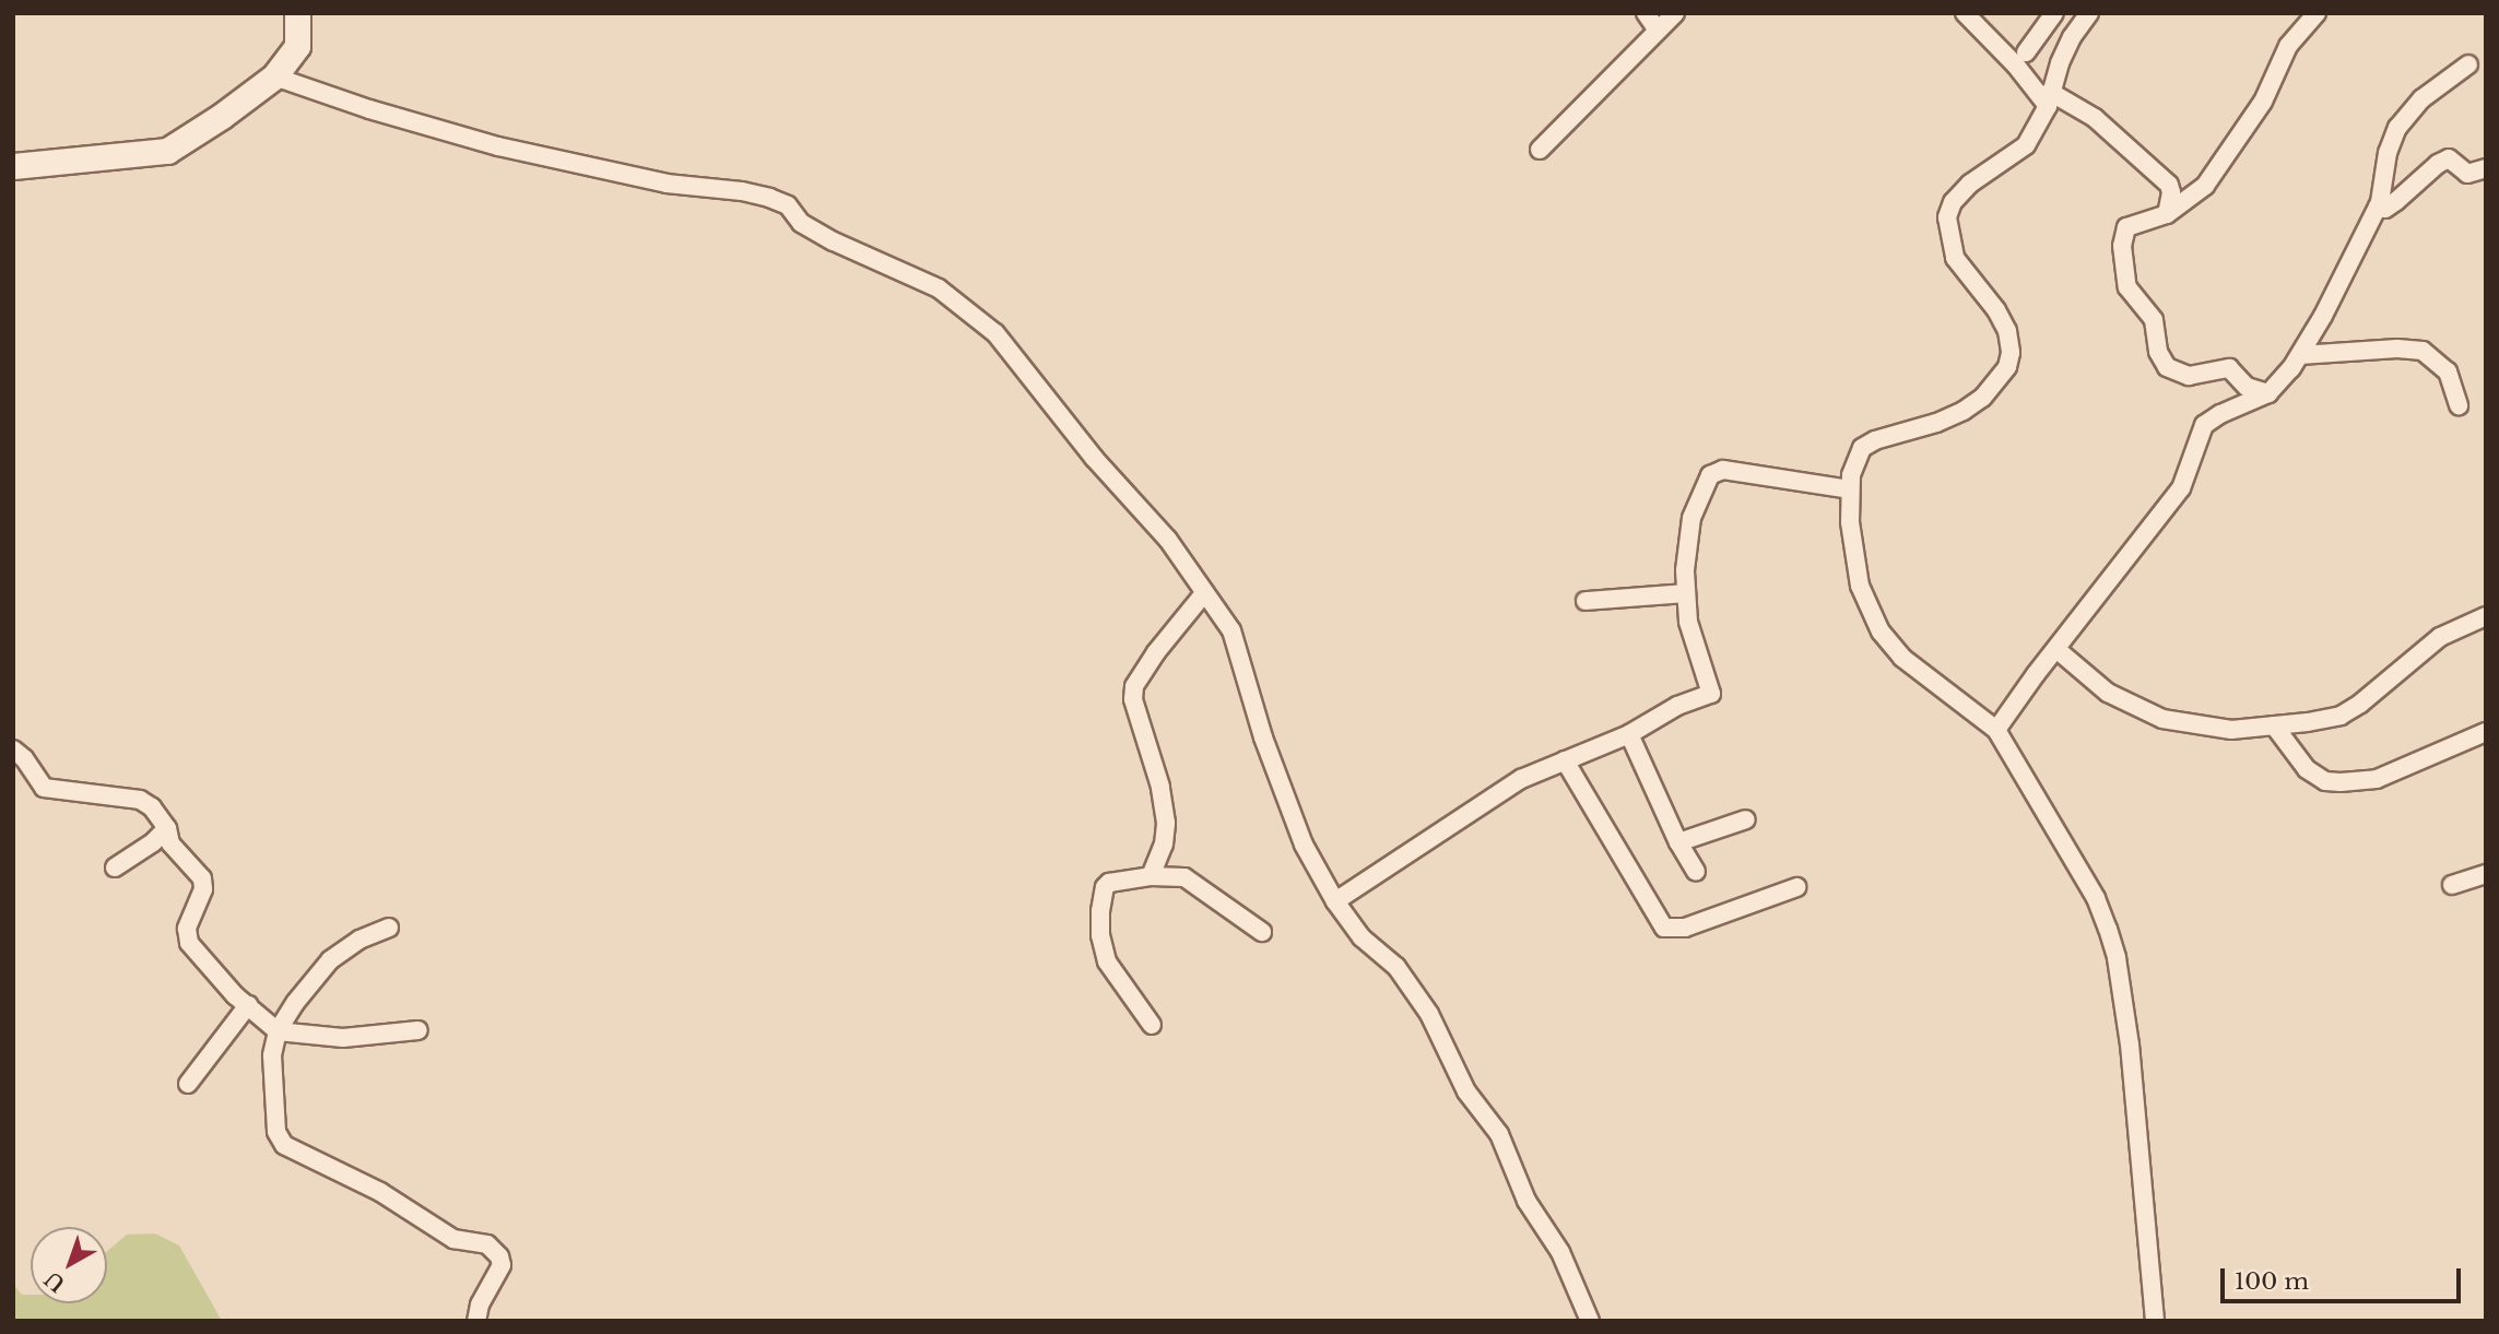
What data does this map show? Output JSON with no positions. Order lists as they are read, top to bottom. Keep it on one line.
{"scale_bar":"100 m","north":"bottom left"}
